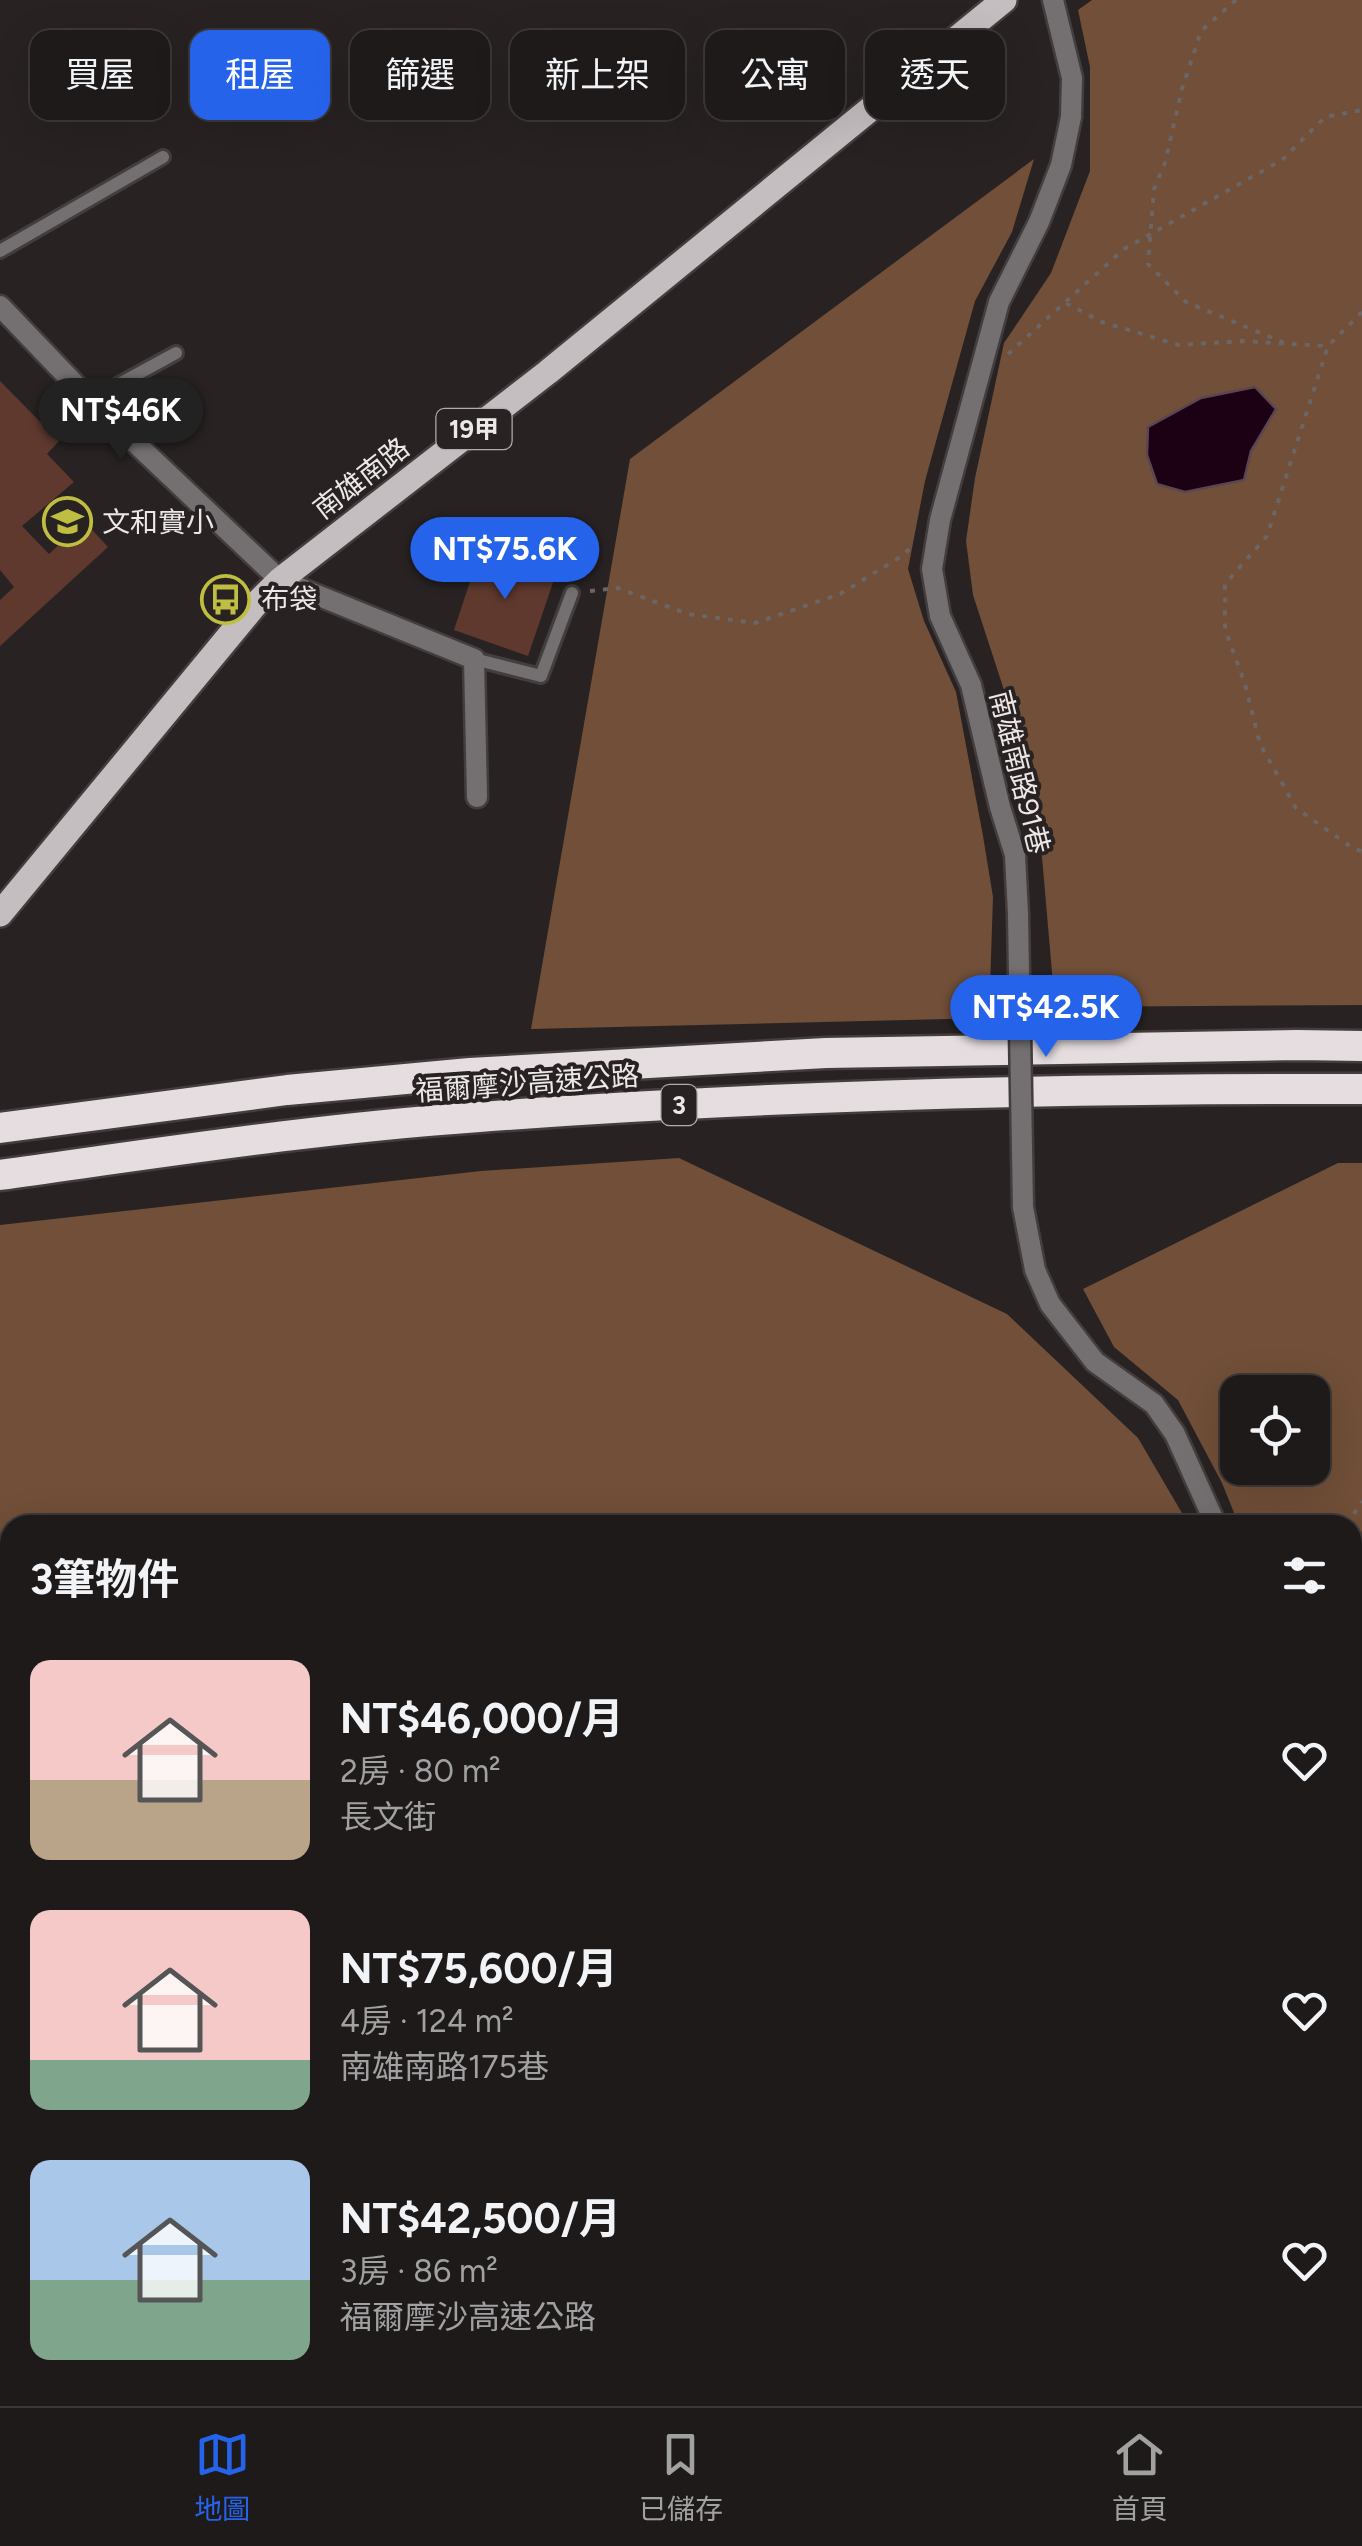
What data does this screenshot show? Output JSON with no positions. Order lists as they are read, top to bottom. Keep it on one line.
{"streets":{"highway":["福爾摩沙高速公路","3"],"main road":["19甲","南雄南路"],"street":["南雄南路91巷"]},"places":{"school or university":["文和實小"],"bus stop":["布袋"]},"page":{"chip":["買屋","租屋","篩選","新上架","公寓","透天"],"price":["NT$46K","NT$75.6K","NT$42.5K"],"heading":"3筆物件","list":[{"name":"NT$46,000/月","note":"2房 · 80 m² · 長文街"},{"name":"NT$75,600/月","note":"4房 · 124 m² · 南雄南路175巷"},{"name":"NT$42,500/月","note":"3房 · 86 m² · 福爾摩沙高速公路"}],"tabs":["地圖","已儲存","首頁"]}}
